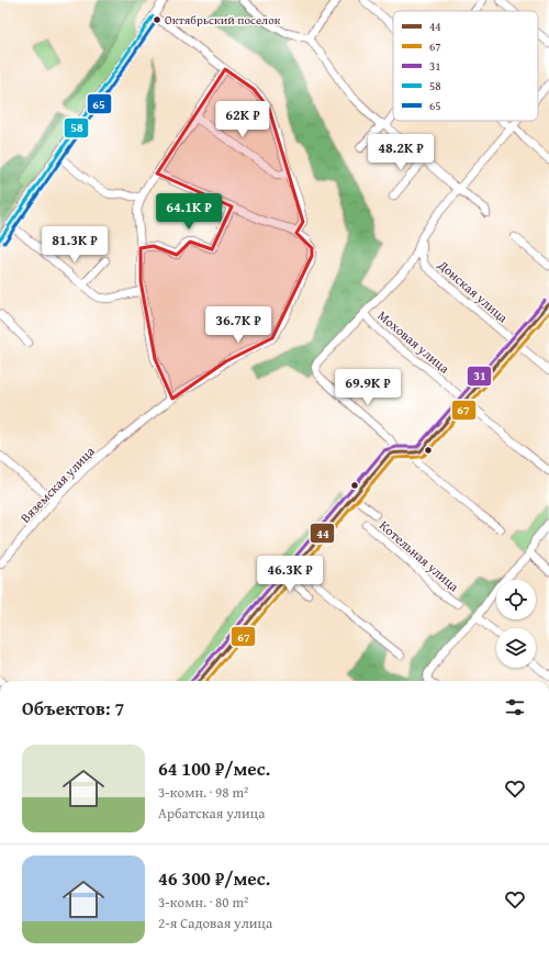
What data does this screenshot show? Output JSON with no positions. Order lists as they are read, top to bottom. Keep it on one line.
{"streets":{"street":["Донская улица","Моховая улица","Вяземская улица","Котельная улица"]},"places":["Октябрьский поселок"],"lines":["transit line 58","transit line 65","transit line 31","transit line 44","transit line 67"],"legend":["44","67","31","58","65"],"page":{"price":["62K ₽","48.2K ₽","64.1K ₽","81.3K ₽","36.7K ₽","69.9K ₽","46.3K ₽"],"heading":"Объектов: 7","list":[{"name":"64 100 ₽/мес.","note":"3-комн. · 98 m² · Арбатская улица"},{"name":"46 300 ₽/мес.","note":"3-комн. · 80 m² · 2-я Садовая улица"}]}}
